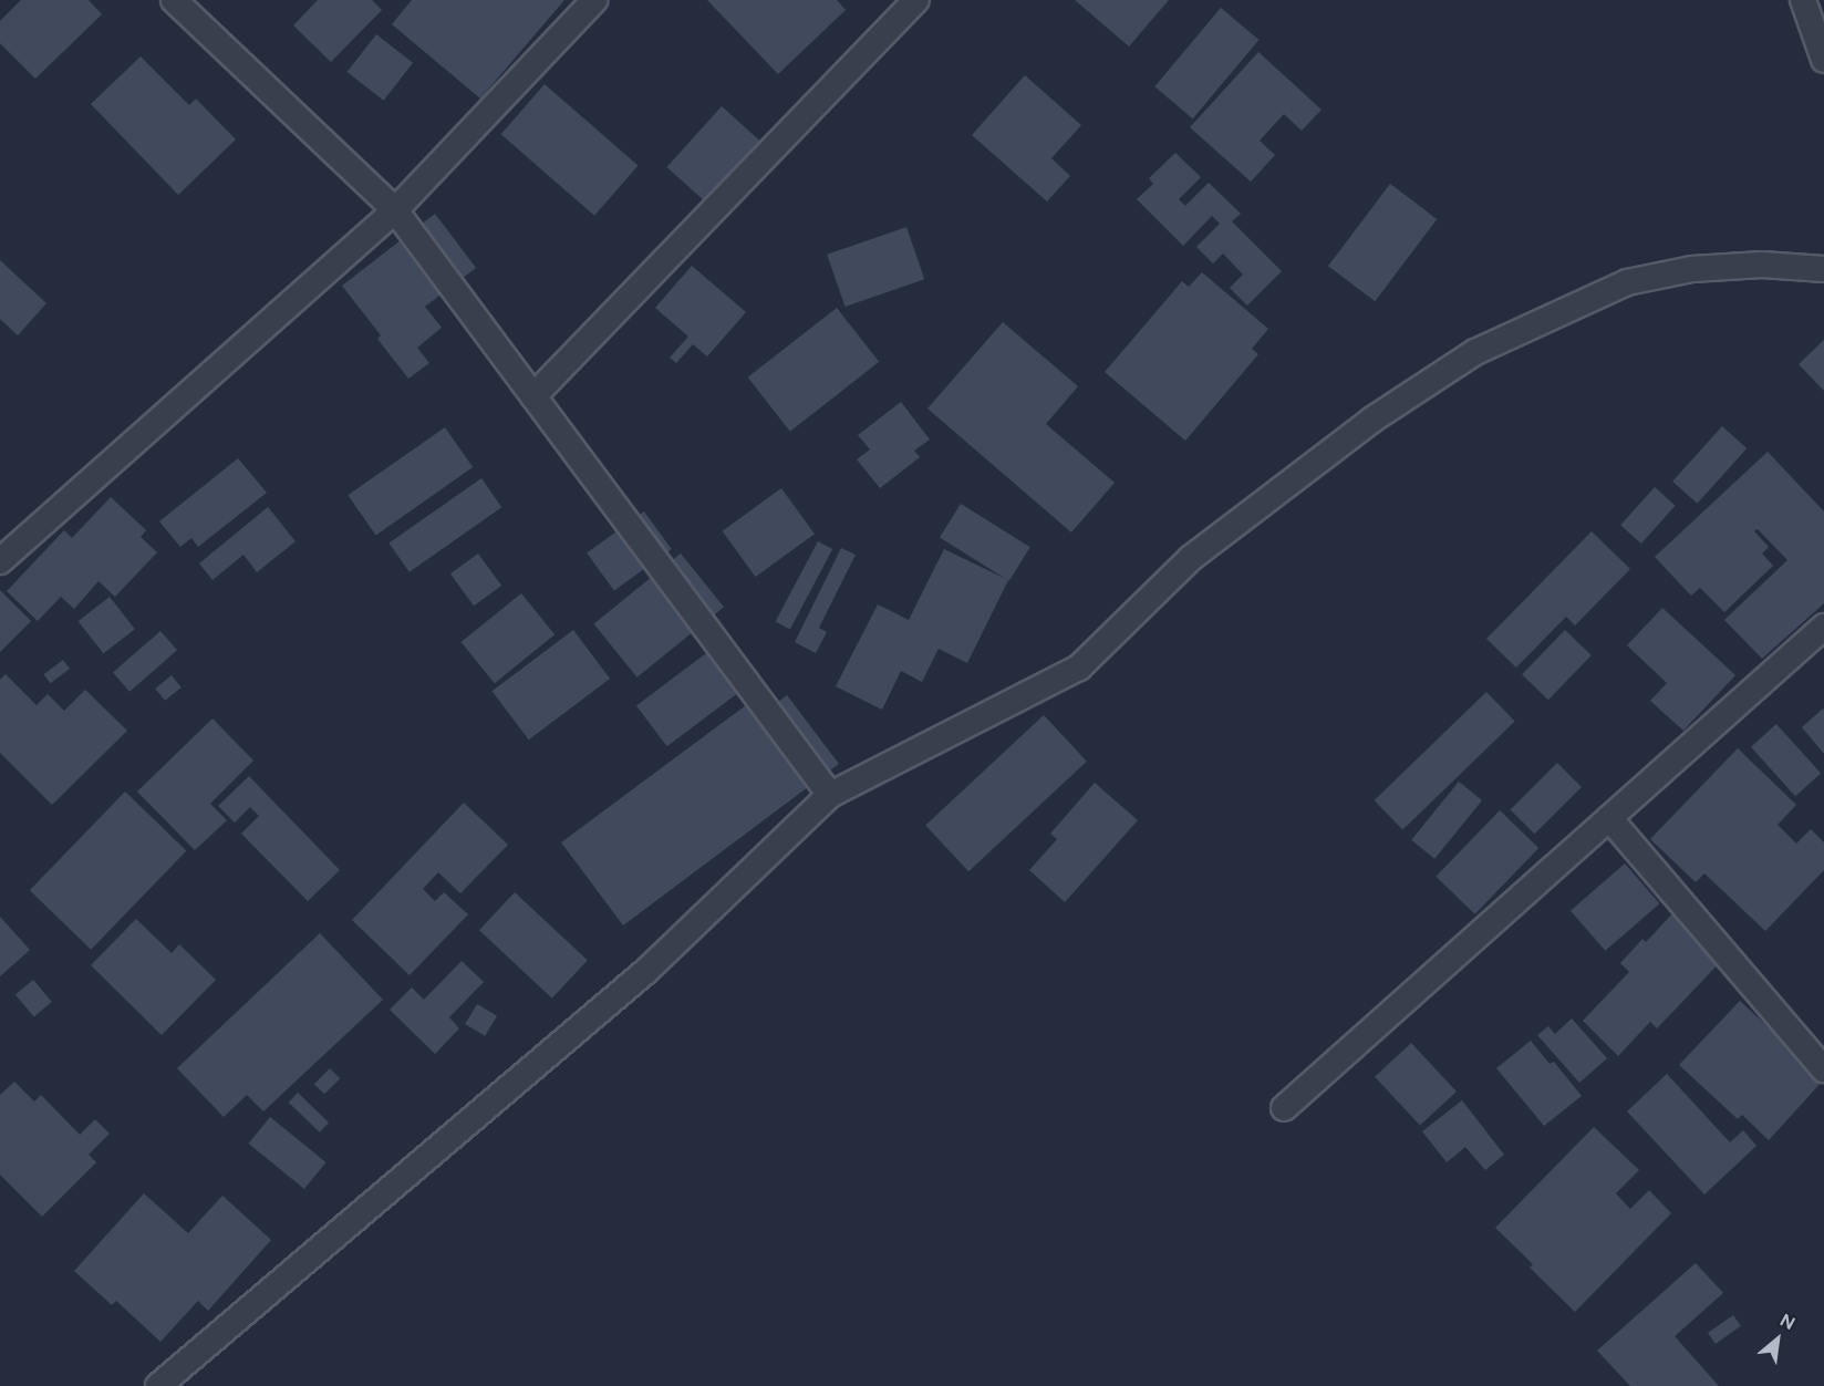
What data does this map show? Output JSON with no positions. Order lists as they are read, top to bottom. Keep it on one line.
{"north":"top right"}
